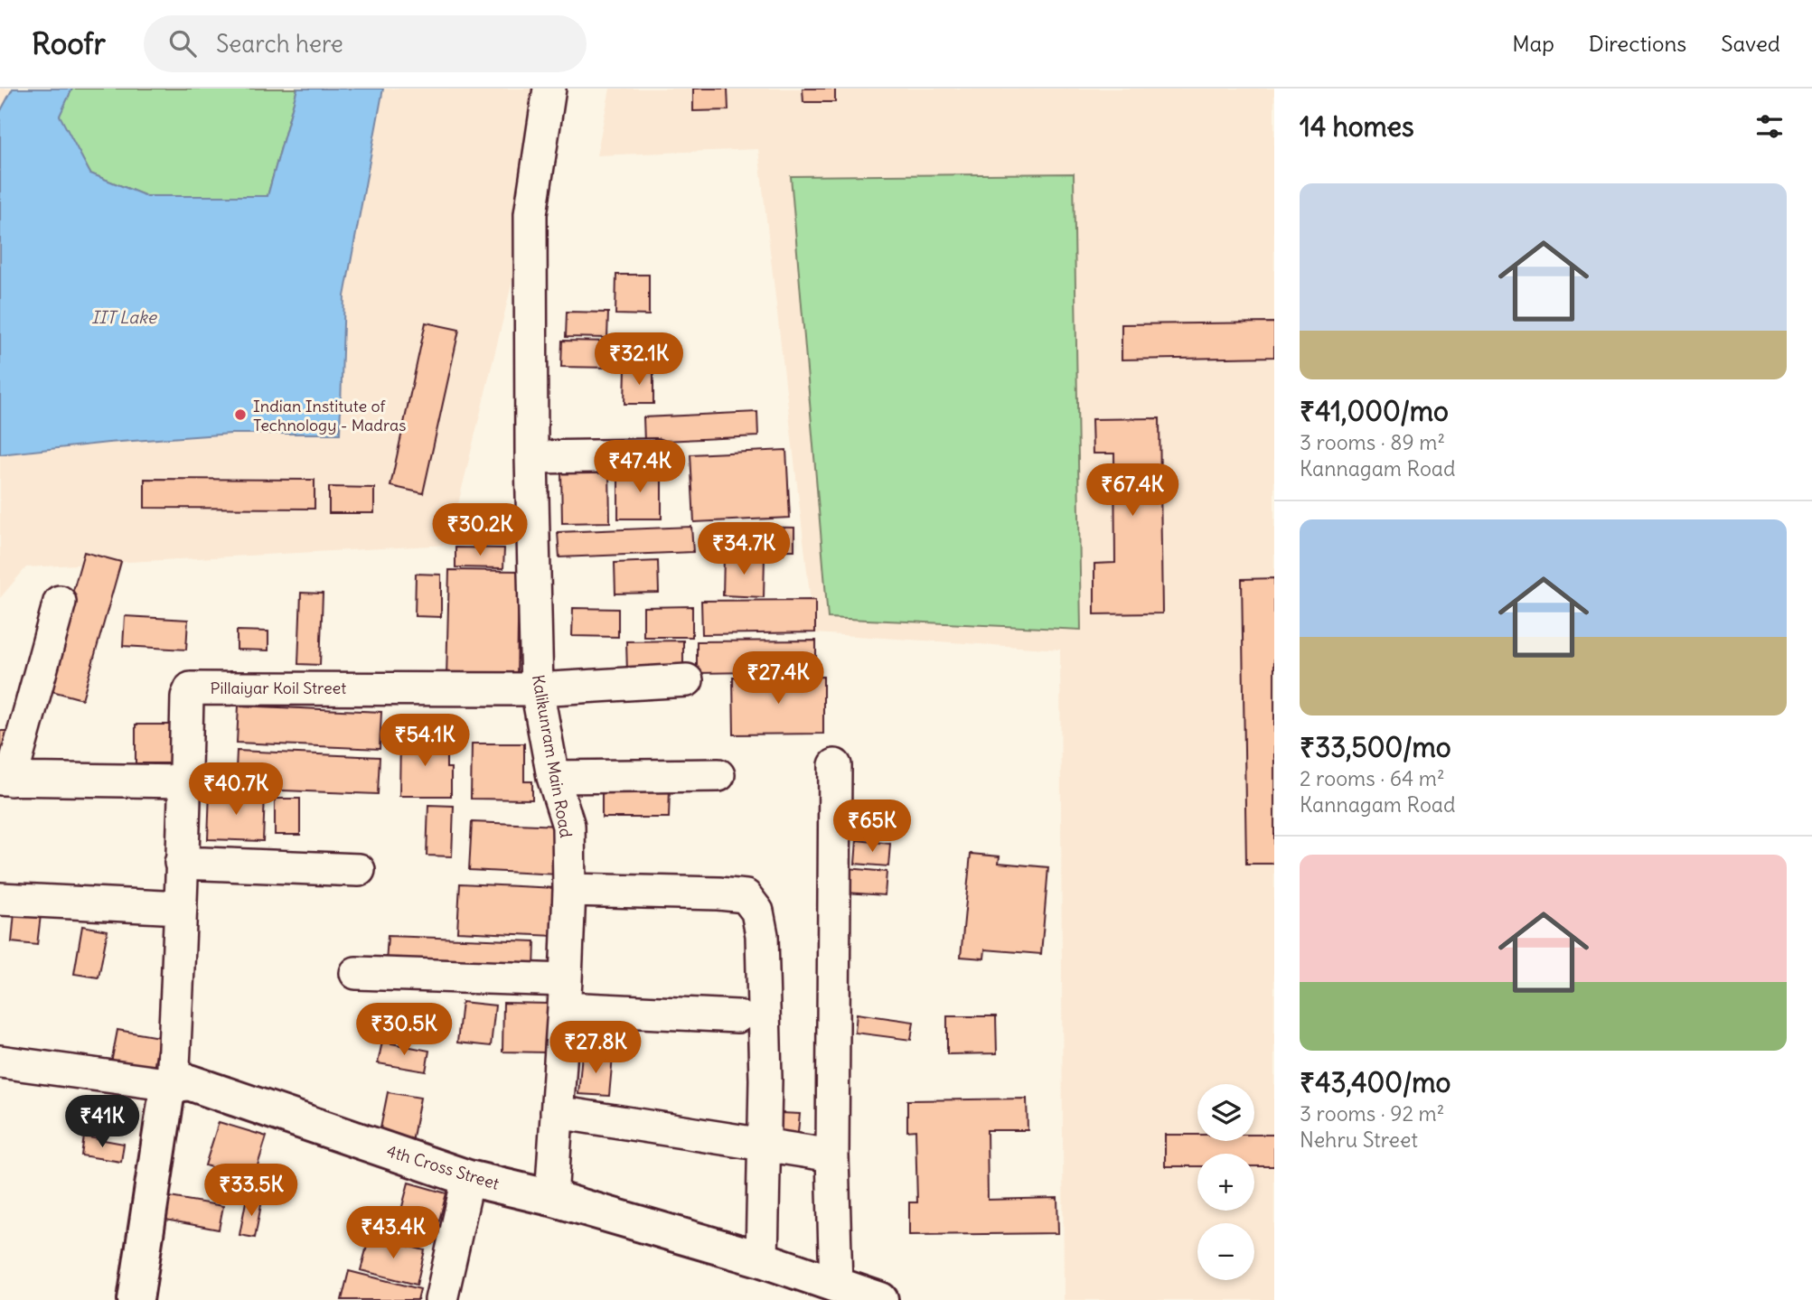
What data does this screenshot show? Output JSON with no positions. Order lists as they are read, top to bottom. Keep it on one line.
{"streets":{"street":["Pillaiyar Koil Street","Kalikunram Main Road","4th Cross Street"]},"crossings":[["Pillaiyar Koil Street","Kalikunram Main Road"],["Pillaiyar Koil Street","4th Cross Street"],["Kalikunram Main Road","4th Cross Street"]],"water":["IIT Lake"],"places":["Indian Institute of Technology - Madras"],"page":{"header":"Roofr","search":"Search here","nav":["Map","Directions","Saved"],"heading":"14 homes","list":[{"name":"₹41,000/mo","note":"3 rooms · 89 m² · Kannagam Road"},{"name":"₹33,500/mo","note":"2 rooms · 64 m² · Kannagam Road"},{"name":"₹43,400/mo","note":"3 rooms · 92 m² · Nehru Street"}],"price":["₹32.1K","₹47.4K","₹67.4K","₹30.2K","₹34.7K","₹27.4K","₹54.1K","₹40.7K","₹65K","₹30.5K","₹27.8K","₹41K","₹33.5K","₹43.4K"],"map_buttons":["+","−"]}}
